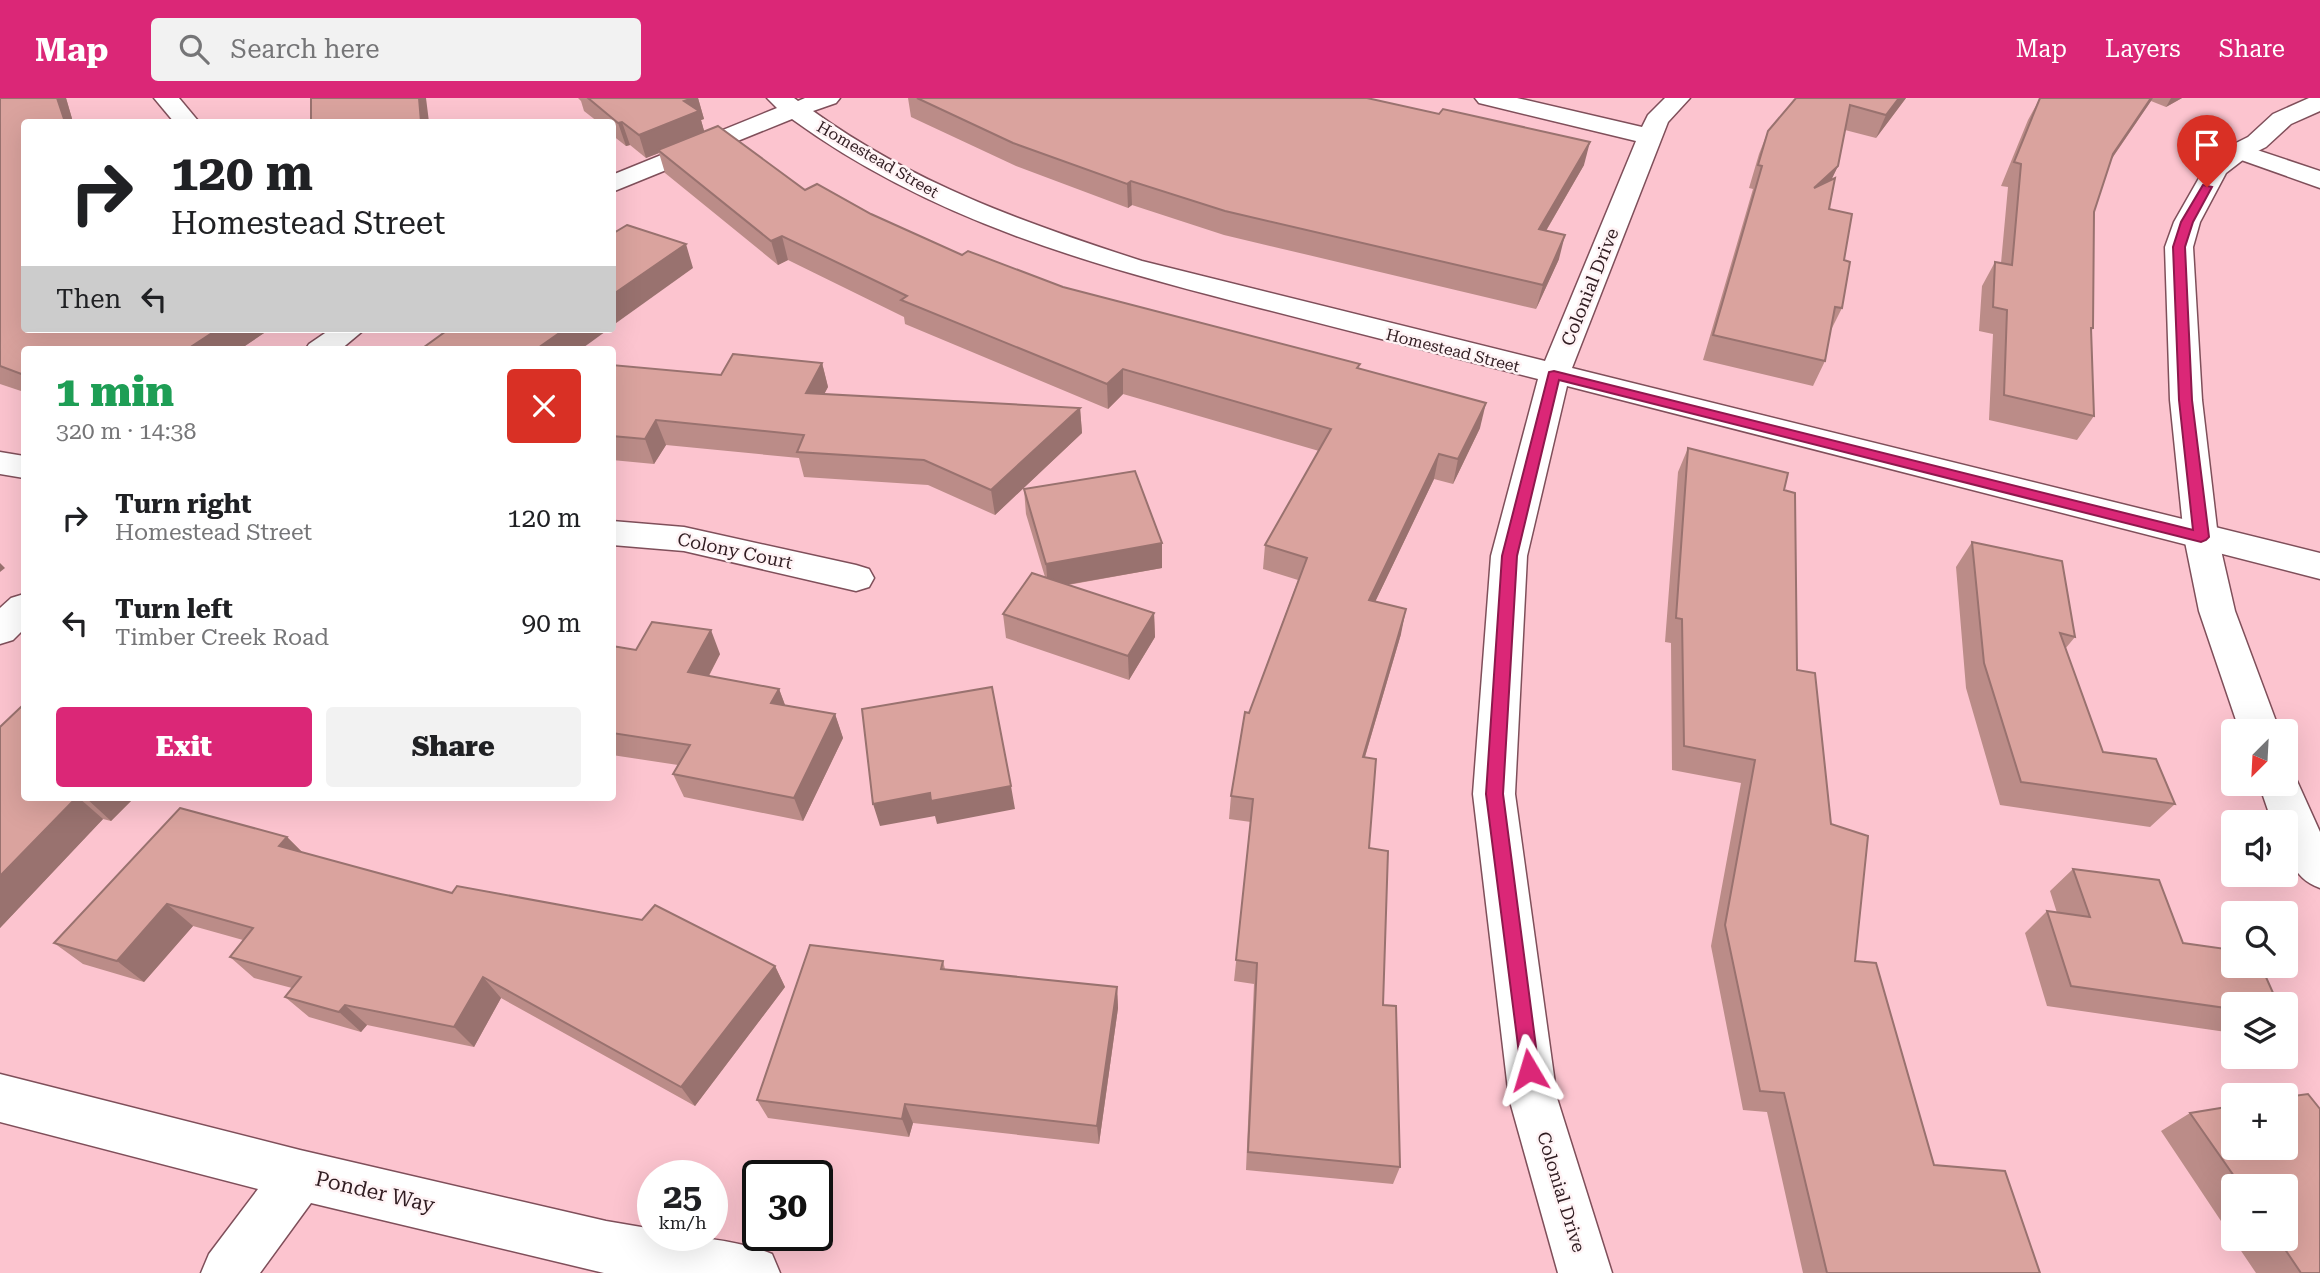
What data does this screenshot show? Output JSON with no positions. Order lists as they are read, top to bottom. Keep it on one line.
{"streets":{"street":["Homestead Street","Colonial Drive","Colony Court","Ponder Way"]},"crossings":[["Homestead Street","Colonial Drive"]],"north":"bottom left","page":{"header":"Map","search":"Search here","nav":["Map","Layers","Share"],"turn":["120 m","Homestead Street"],"then":"Then","heading":["1 min","320 m · 14:38"],"list":[{"name":"Turn right","note":"Homestead Street","value":"120 m"},{"name":"Turn left","note":"Timber Creek Road","value":"90 m"}],"buttons":["Exit","Share"],"map_buttons":["+","−"],"speed":"25 km/h","limit":"30"}}
